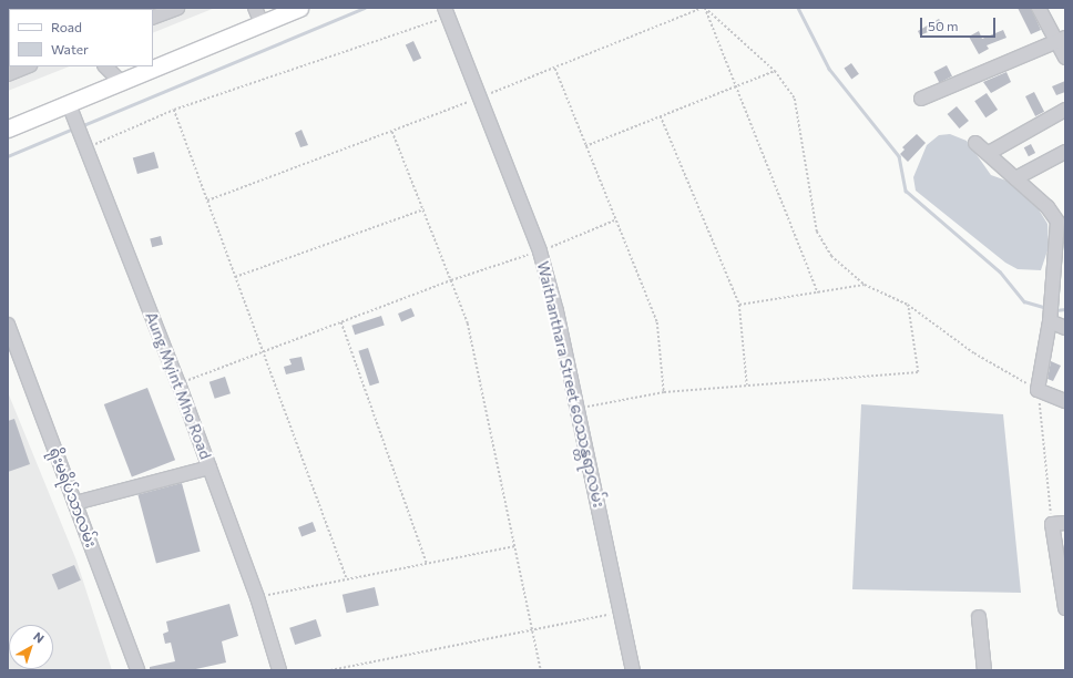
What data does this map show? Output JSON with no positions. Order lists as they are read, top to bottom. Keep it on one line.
{"streets":{"street":["Waithanthara Street ဝေဿန္တရာလမ်း","Aung Myint Mho Road","ရိုးမရိပ်သာလမ်း"]},"legend":["Road","Water"],"scale_bar":"50 m","north":"top right"}
